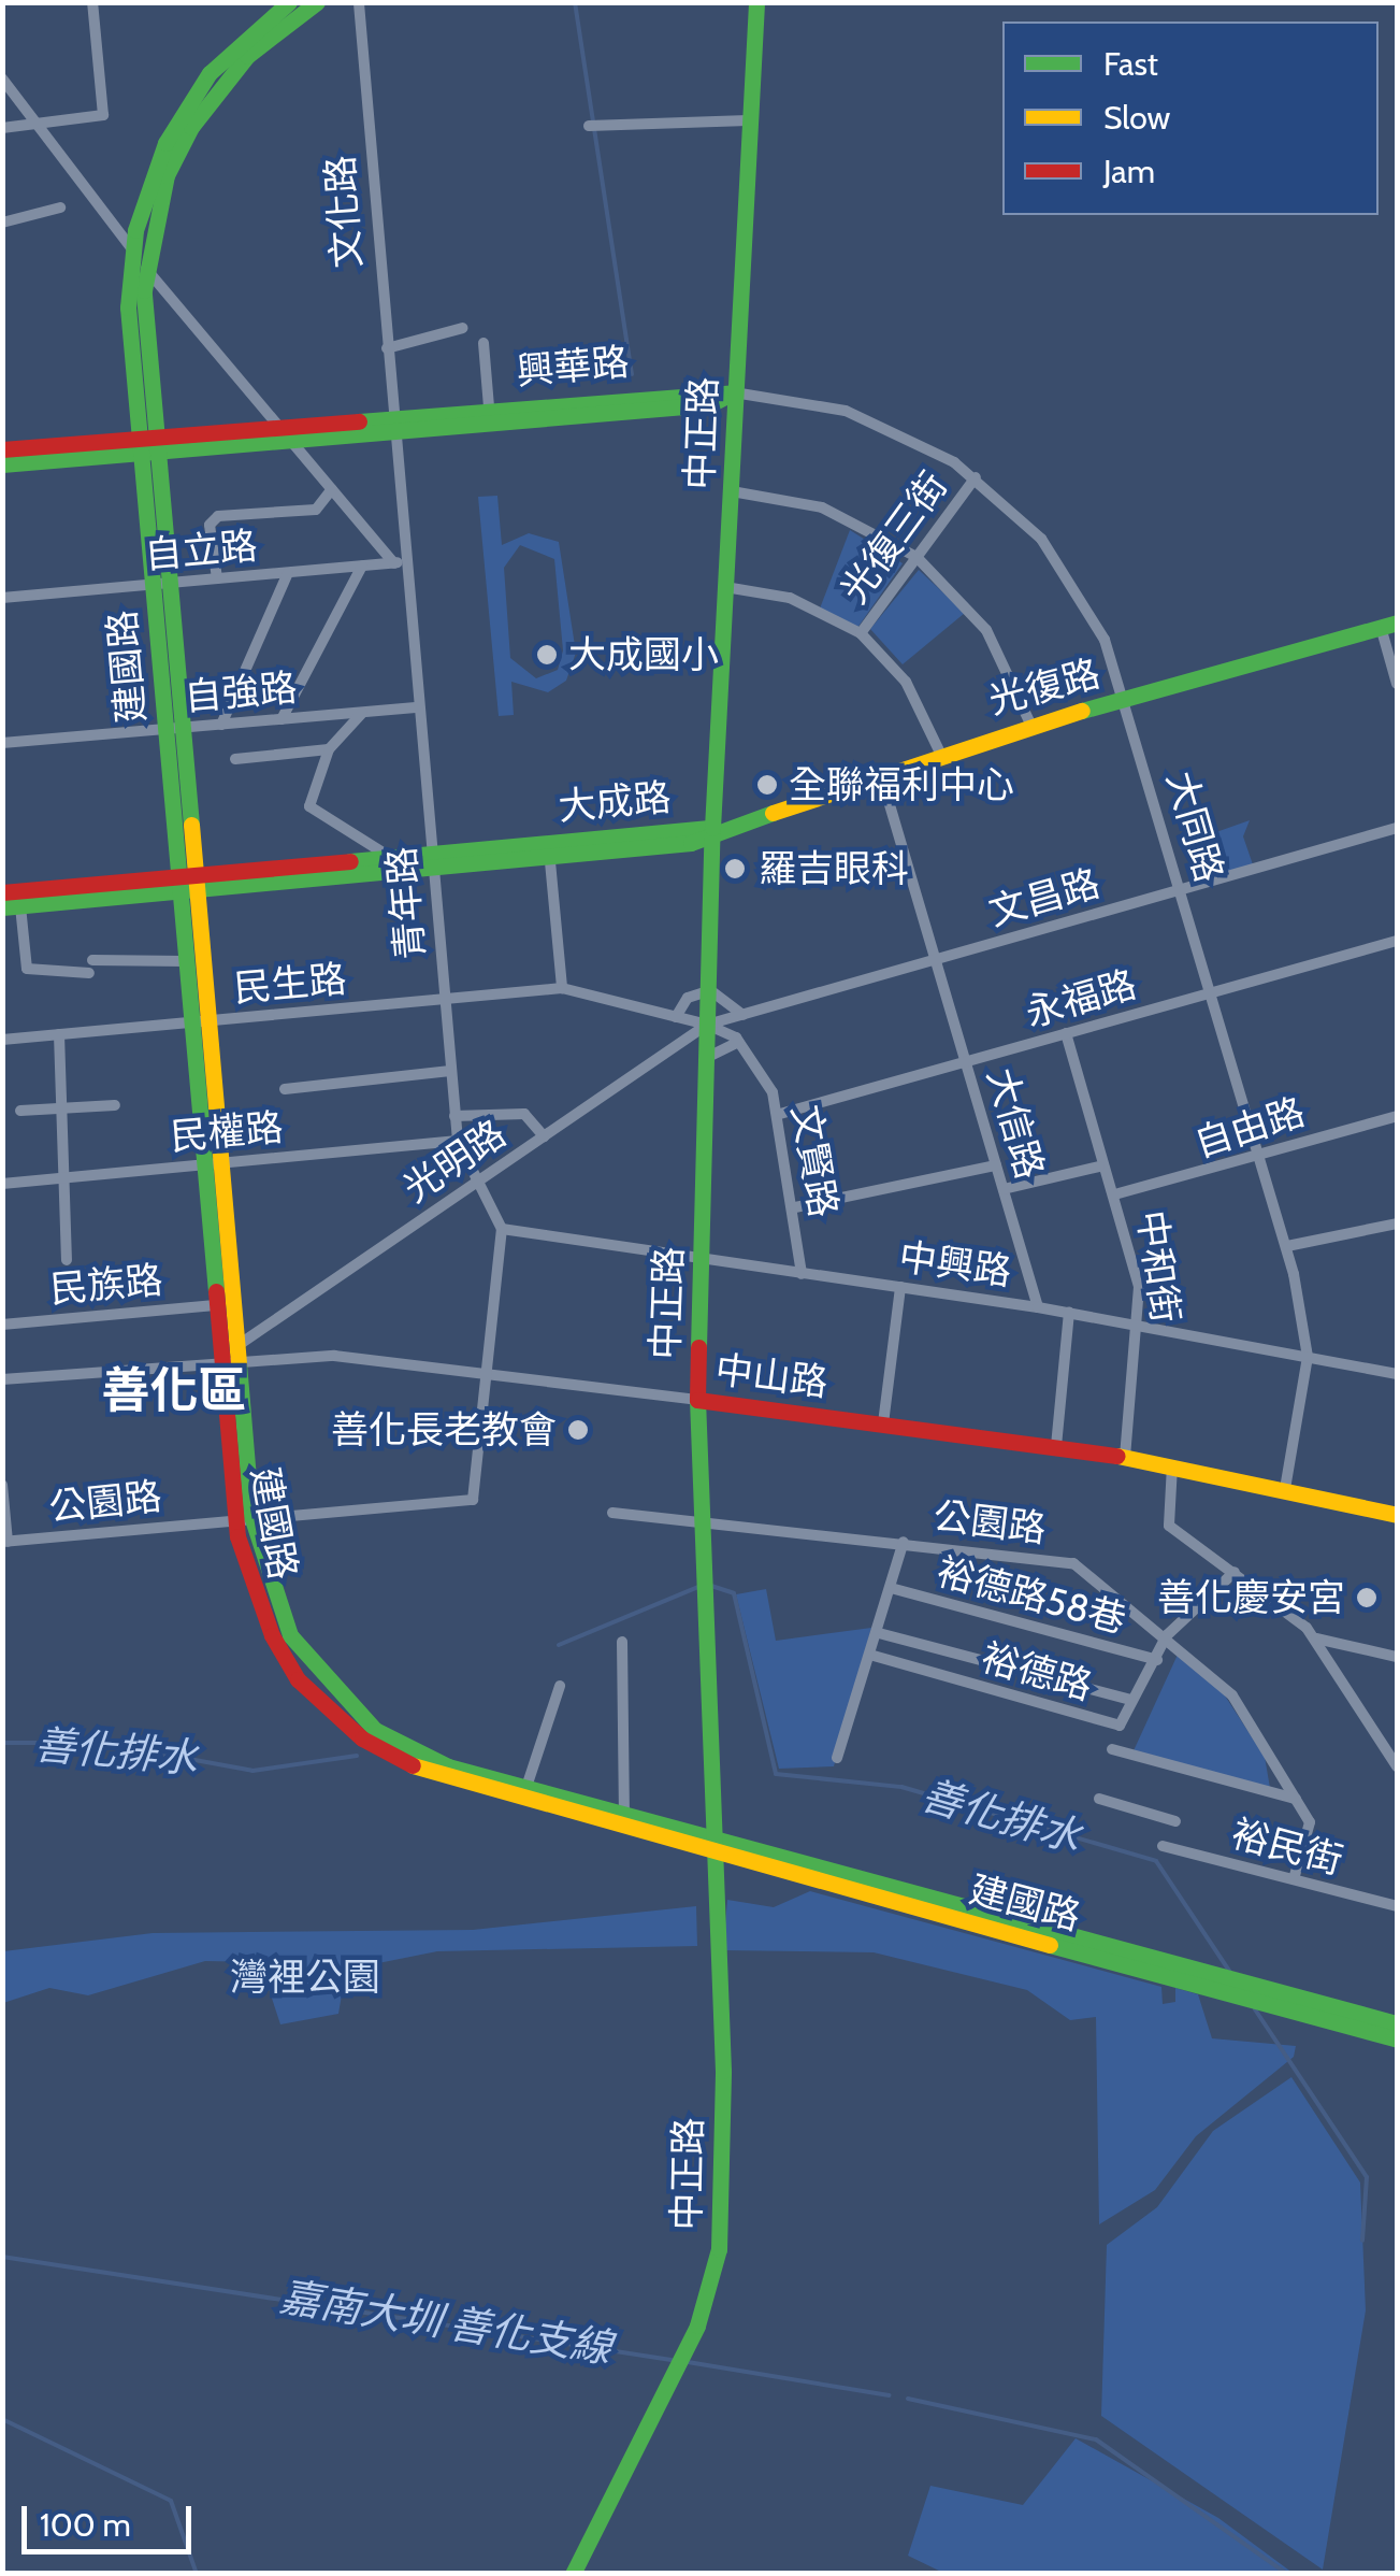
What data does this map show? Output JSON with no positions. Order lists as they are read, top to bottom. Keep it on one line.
{"streets":{"street":["文化路","興華路","中正路","光復三街","自立路","建國路","光復路","自強路","大成路","大同路","文昌路","青年路","民生路","永福路","大信路","自由路","民權路","光明路","文賢路","中興路","中和街","民族路","中山路","公園路","裕德路58巷","裕德路","裕民街"]},"crossings":[["文化路","興華路"],["文化路","青年路"],["興華路","中正路"],["興華路","建國路"],["興華路","大同路"],["興華路","青年路"],["中正路","建國路"],["中正路","光復路"],["中正路","大成路"],["中正路","大同路"],["中正路","文昌路"],["中正路","民生路"],["中正路","光明路"],["中正路","中興路"],["中正路","中山路"],["中正路","公園路"],["光復三街","大同路"],["自立路","建國路"],["自立路","青年路"],["建國路","自強路"],["建國路","大成路"],["建國路","民生路"],["建國路","民權路"],["建國路","光明路"],["建國路","民族路"],["建國路","中山路"],["建國路","公園路"],["光復路","大成路"],["光復路","大同路"],["光復路","大信路"],["自強路","青年路"],["大成路","青年路"],["大同路","文昌路"],["大同路","永福路"],["大同路","自由路"],["大同路","中興路"],["大同路","中山路"],["文昌路","民生路"],["文昌路","大信路"],["文昌路","光明路"],["青年路","民生路"],["青年路","民權路"],["青年路","光明路"],["青年路","中興路"],["民生路","光明路"],["永福路","大信路"],["永福路","文賢路"],["永福路","中和街"],["大信路","中興路"],["自由路","中和街"],["光明路","中山路"],["文賢路","中興路"],["中興路","中和街"],["中和街","中山路"],["中山路","公園路"],["公園路","裕德路"],["公園路","裕民街"],["裕德路58巷","裕德路"]],"districts":["善化區"],"water":["善化排水","嘉南大圳 善化支線"],"parks":["灣裡公園"],"places":["大成國小","全聯福利中心","羅吉眼科","善化長老教會","善化慶安宮"],"legend":["Fast","Slow","Jam"],"scale_bar":"100 m"}
